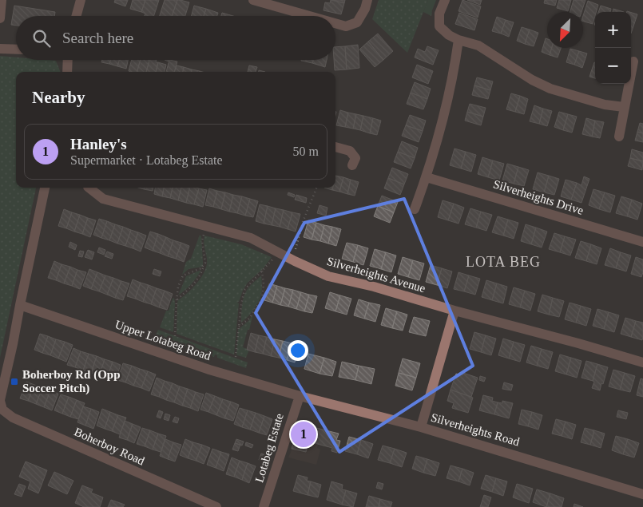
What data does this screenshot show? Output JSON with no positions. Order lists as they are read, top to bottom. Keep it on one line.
{"streets":{"street":["Silverheights Drive","Silverheights Avenue","Upper Lotabeg Road","Silverheights Road","Boherboy Road","Lotabeg Estate"]},"crossings":[["Upper Lotabeg Road","Silverheights Road"],["Upper Lotabeg Road","Boherboy Road"],["Upper Lotabeg Road","Lotabeg Estate"],["Silverheights Road","Lotabeg Estate"]],"districts":["LOTA BEG"],"places":{"transit":["Boherboy Rd (Opp Soccer Pitch)"]},"north":"bottom left","page":{"map_buttons":["+","−"],"search":"Search here","heading":"Nearby","list":[{"mark":"1","name":"Hanley's","note":"Supermarket · Lotabeg Estate","value":"50 m"}],"pins":"1"}}
